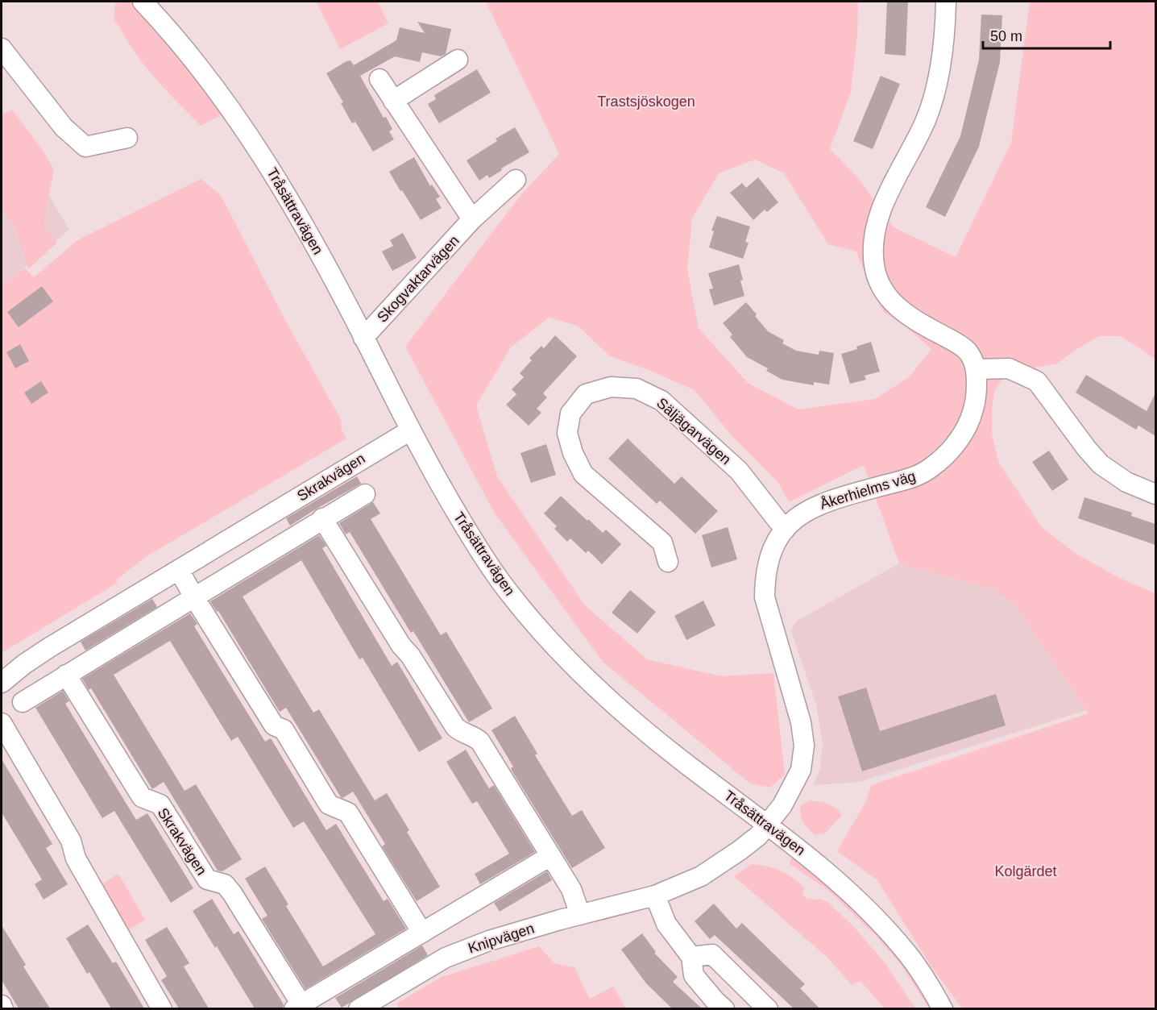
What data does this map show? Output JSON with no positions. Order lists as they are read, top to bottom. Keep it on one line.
{"streets":{"street":["Tråsättravägen","Skogvaktarvägen","Säljägarvägen","Skrakvägen","Åkerhielms väg","Knipvägen"]},"crossings":[["Tråsättravägen","Skogvaktarvägen"],["Tråsättravägen","Skrakvägen"],["Tråsättravägen","Åkerhielms väg"],["Tråsättravägen","Knipvägen"],["Säljägarvägen","Åkerhielms väg"],["Skrakvägen","Knipvägen"],["Åkerhielms väg","Knipvägen"]],"parks":["Trastsjöskogen","Kolgärdet"],"scale_bar":"50 m"}
